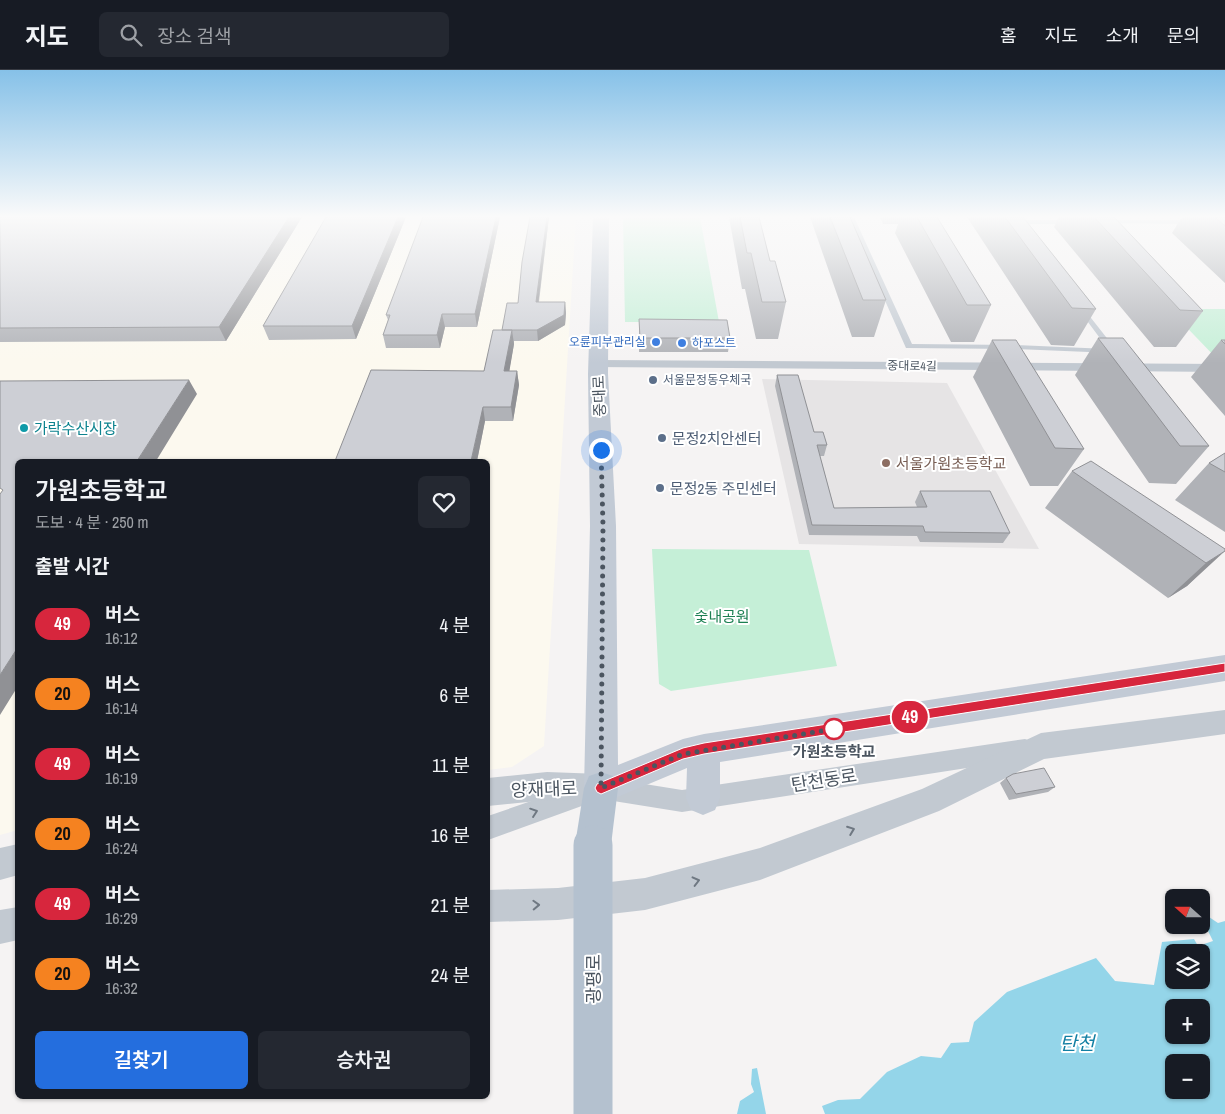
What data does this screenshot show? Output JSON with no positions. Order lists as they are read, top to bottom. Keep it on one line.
{"streets":{"main road":["중대로","광평로"],"street":["중대로4길","탄천동로","양재대로"]},"crossings":[["중대로4길","중대로"],["중대로","탄천동로"],["중대로","양재대로"],["중대로","광평로"],["탄천동로","양재대로"]],"water":["탄천"],"parks":["숯내공원"],"places":["오륜피부관리실","하포스트","서울문정동우체국","가락수산시장","문정2치안센터","서울가원초등학교","문정2동 주민센터","가원초등학교"],"lines":["bus line 49"],"north":"left","page":{"header":"지도","search":"장소 검색","nav":["홈","지도","소개","문의"],"on_map":"49","heading":[["가원초등학교","도보 · 4 분 · 250 m"],"출발 시간"],"list":[{"mark":"49","name":"버스","note":"16:12","value":"4 분"},{"mark":"20","name":"버스","note":"16:14","value":"6 분"},{"mark":"49","name":"버스","note":"16:19","value":"11 분"},{"mark":"20","name":"버스","note":"16:24","value":"16 분"},{"mark":"49","name":"버스","note":"16:29","value":"21 분"},{"mark":"20","name":"버스","note":"16:32","value":"24 분"}],"map_buttons":["+","−"],"buttons":["길찾기","승차권"]}}
